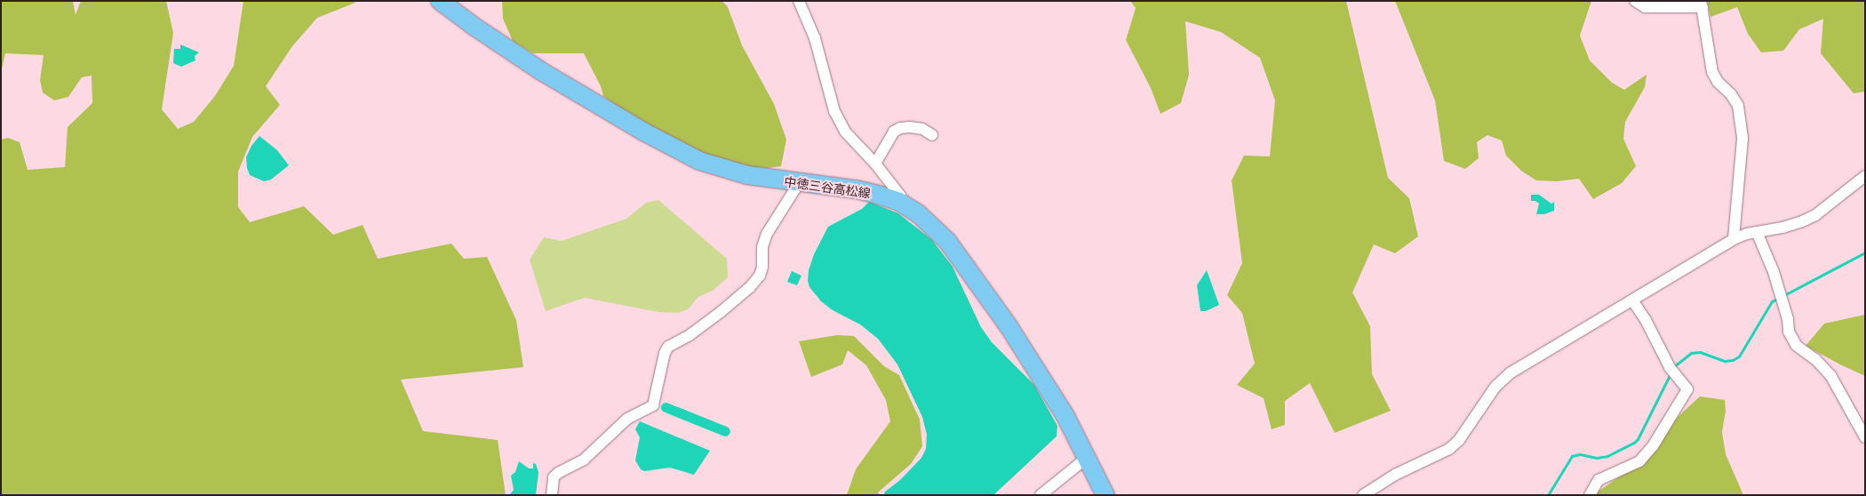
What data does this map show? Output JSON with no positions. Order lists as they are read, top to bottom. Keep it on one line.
{"streets":{"main road":["中徳三谷高松線"]}}
